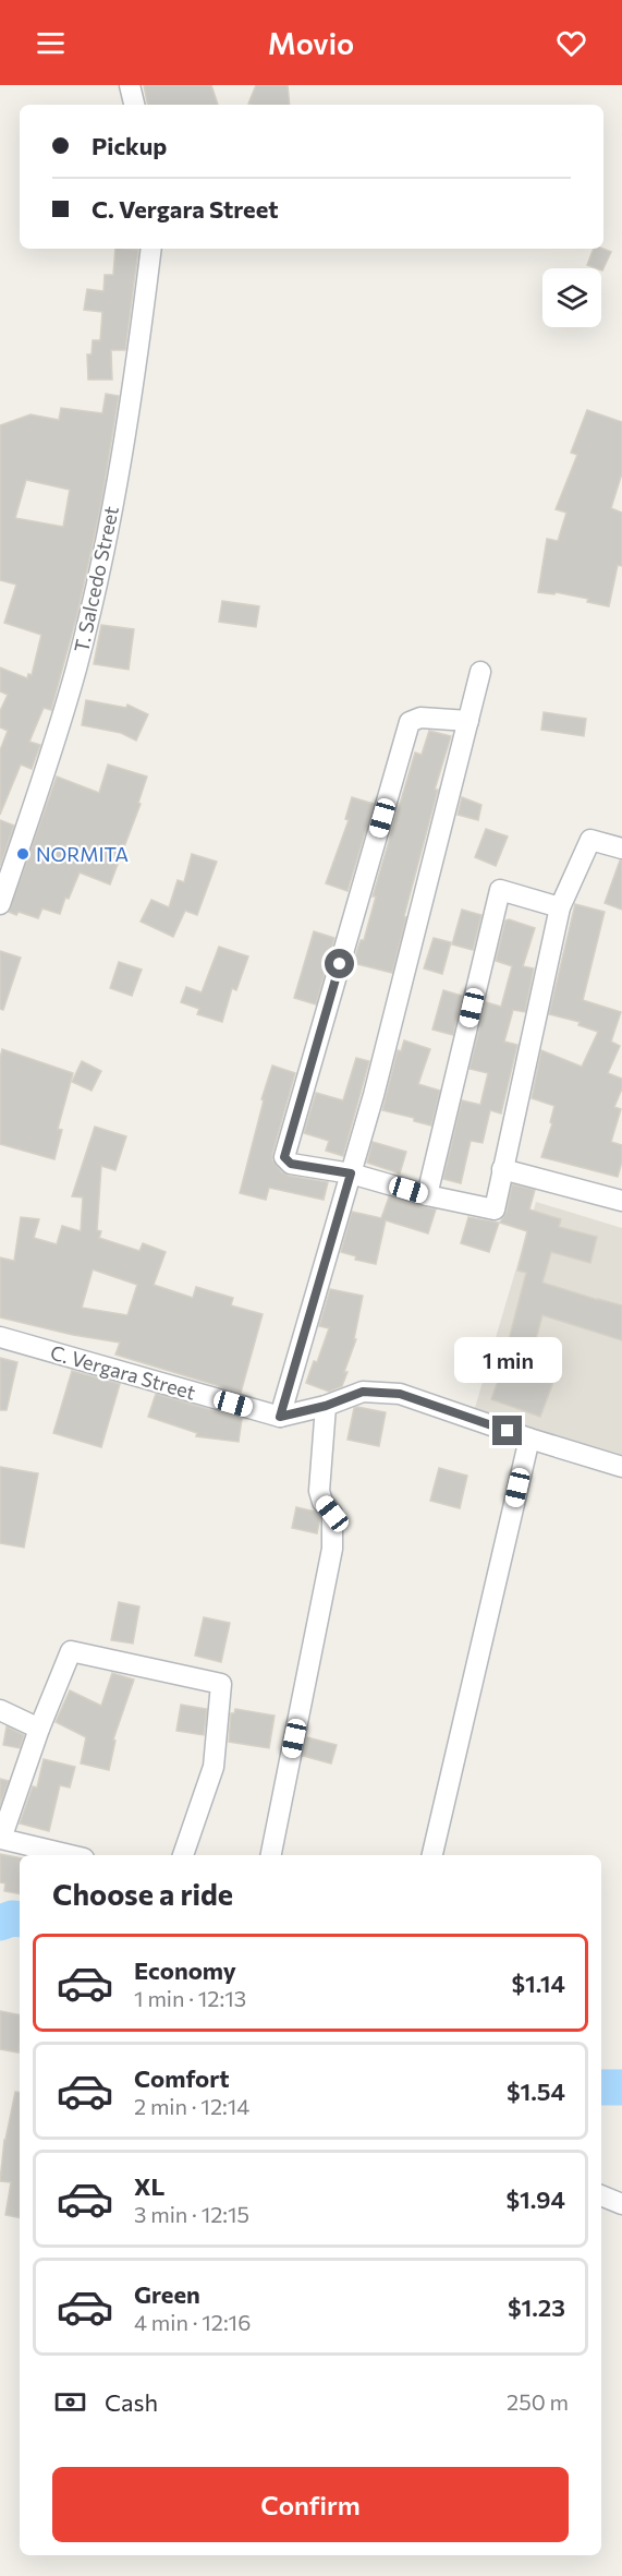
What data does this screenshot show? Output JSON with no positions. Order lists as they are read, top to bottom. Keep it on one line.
{"streets":{"street":["T. Salcedo Street","C. Vergara Street"]},"places":["NORMITA"],"page":{"header":"Movio","banner":["Pickup","C. Vergara Street"],"bubble":"1 min","heading":"Choose a ride","list":[{"name":"Economy","note":"1 min · 12:13","value":"$1.14"},{"name":"Comfort","note":"2 min · 12:14","value":"$1.54"},{"name":"XL","note":"3 min · 12:15","value":"$1.94"},{"name":"Green","note":"4 min · 12:16","value":"$1.23"}],"pay":["Cash","250 m"],"buttons":"Confirm"}}
